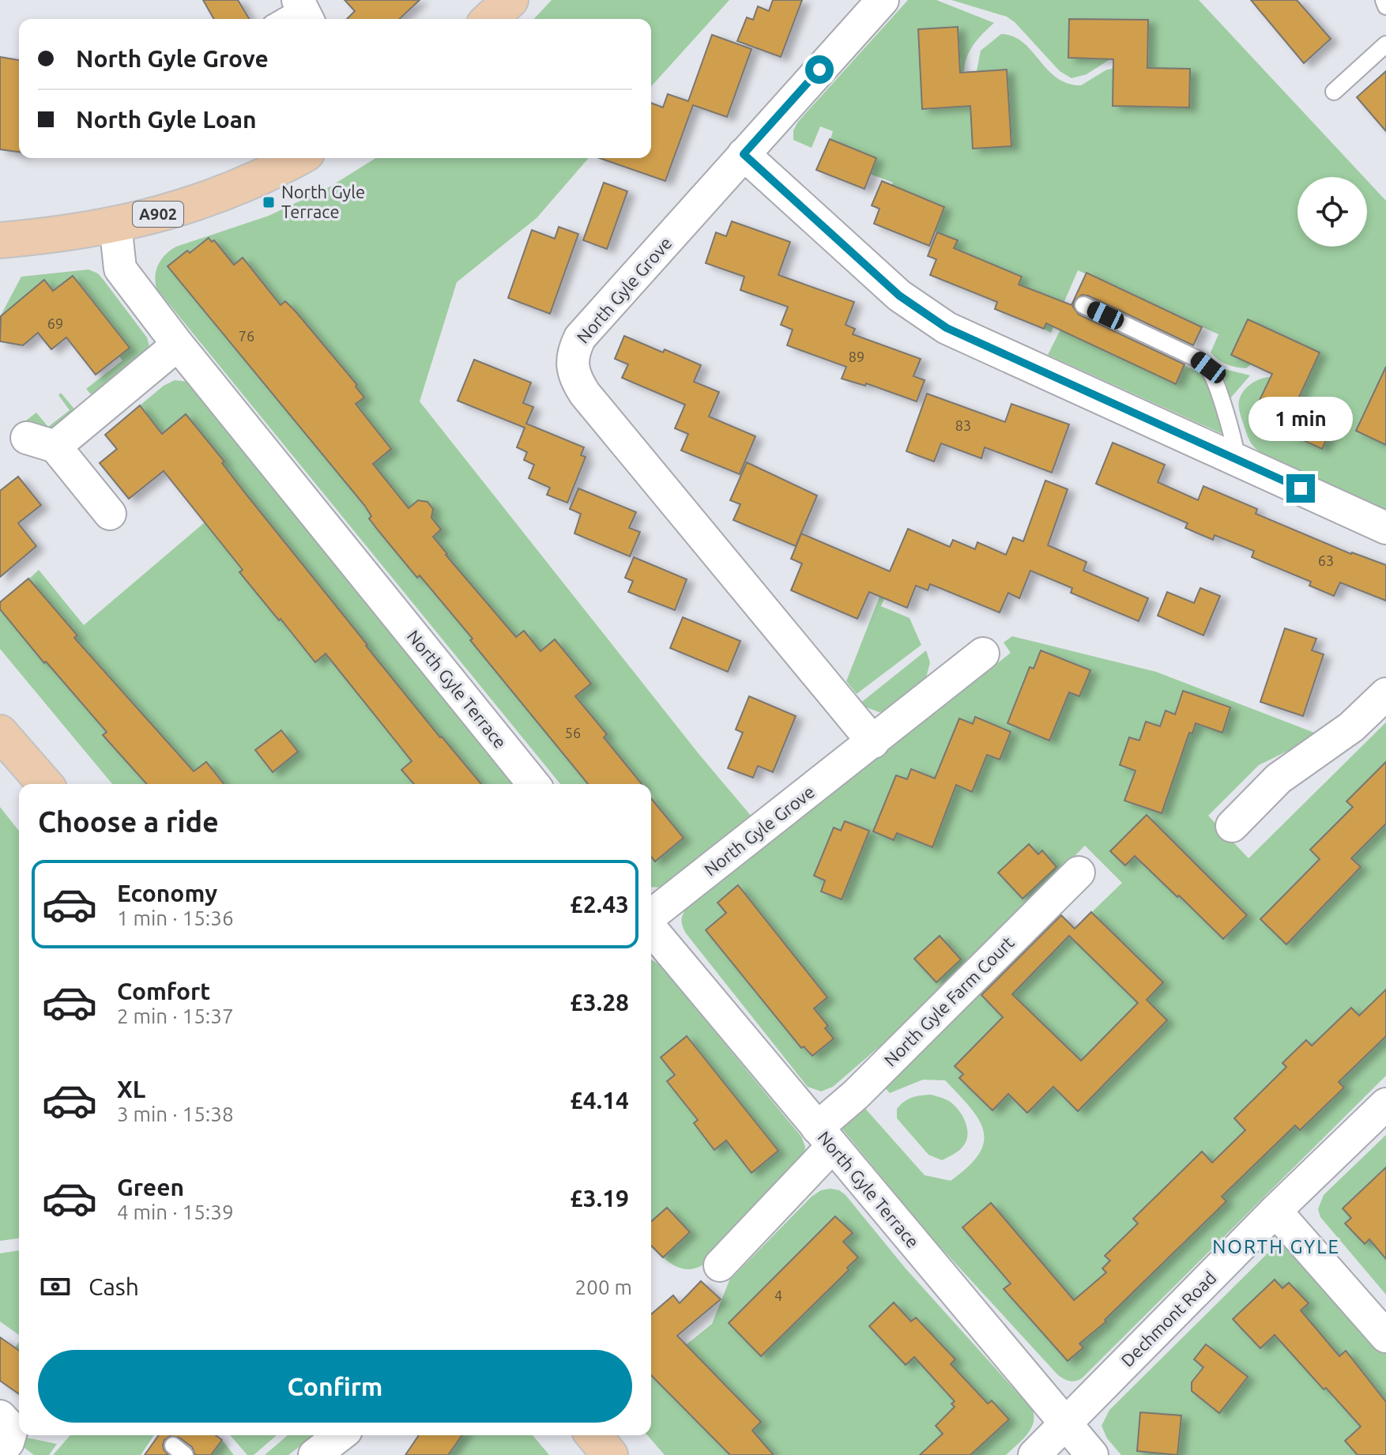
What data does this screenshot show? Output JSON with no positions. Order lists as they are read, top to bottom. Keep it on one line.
{"streets":{"main road":["A902"],"street":["North Gyle Grove","North Gyle Terrace","North Gyle Farm Court","Dechmont Road"]},"crossings":[["A902","North Gyle Terrace"],["North Gyle Terrace","North Gyle Farm Court"],["North Gyle Terrace","Dechmont Road"]],"districts":["NORTH GYLE"],"places":{"transit":["North Gyle Terrace"]},"house_numbers":["69","76","89","83","63","56","4"],"page":{"banner":["North Gyle Grove","North Gyle Loan"],"bubble":"1 min","heading":"Choose a ride","list":[{"name":"Economy","note":"1 min · 15:36","value":"£2.43"},{"name":"Comfort","note":"2 min · 15:37","value":"£3.28"},{"name":"XL","note":"3 min · 15:38","value":"£4.14"},{"name":"Green","note":"4 min · 15:39","value":"£3.19"}],"pay":["Cash","200 m"],"buttons":"Confirm"}}
